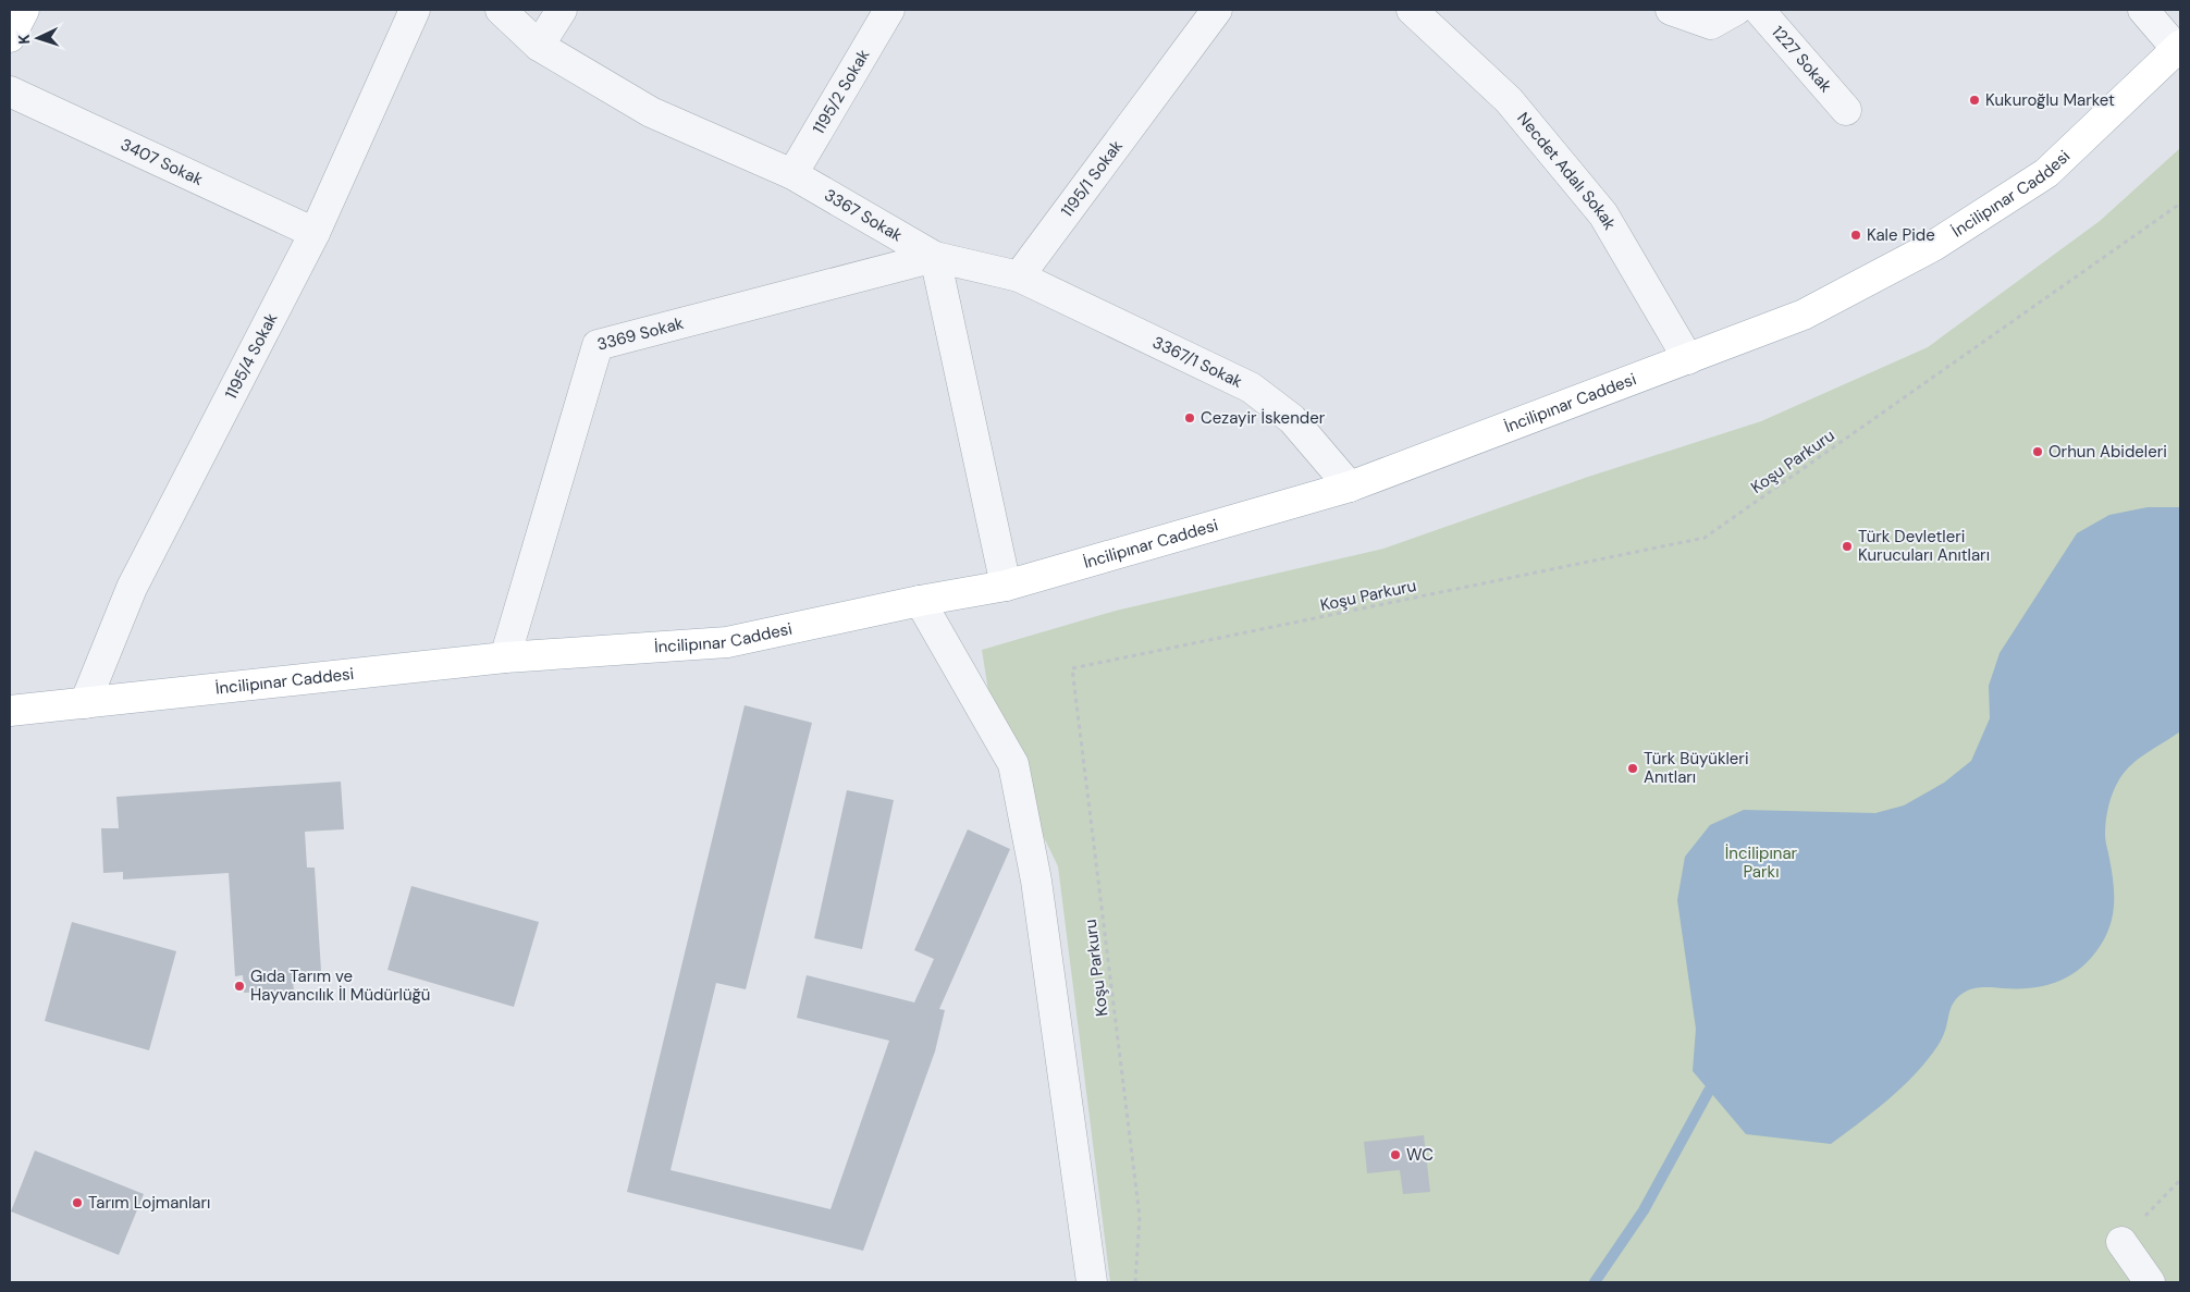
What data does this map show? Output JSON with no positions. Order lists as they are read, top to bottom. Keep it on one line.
{"streets":{"main road":["İncilipınar Caddesi"],"street":["1227 Sokak","1195/2 Sokak","3407 Sokak","Necdet Adalı Sokak","1195/1 Sokak","3367 Sokak","3369 Sokak","1195/4 Sokak","3367/1 Sokak"],"path":["Koşu Parkuru"]},"crossings":[["1195/2 Sokak","3367 Sokak"],["3407 Sokak","1195/4 Sokak"],["Necdet Adalı Sokak","İncilipınar Caddesi"],["1195/1 Sokak","3367/1 Sokak"],["İncilipınar Caddesi","3369 Sokak"],["İncilipınar Caddesi","1195/4 Sokak"],["İncilipınar Caddesi","3367/1 Sokak"],["3367 Sokak","3369 Sokak"]],"parks":["İncilipınar Parkı"],"places":["Kukuroğlu Market","Kale Pide","Cezayir İskender","Orhun Abideleri","Türk Devletleri Kurucuları Anıtları","Türk Büyükleri Anıtları","Gıda Tarım ve Hayvancılık İl Müdürlüğü","WC","Tarım Lojmanları"],"north":"left"}
